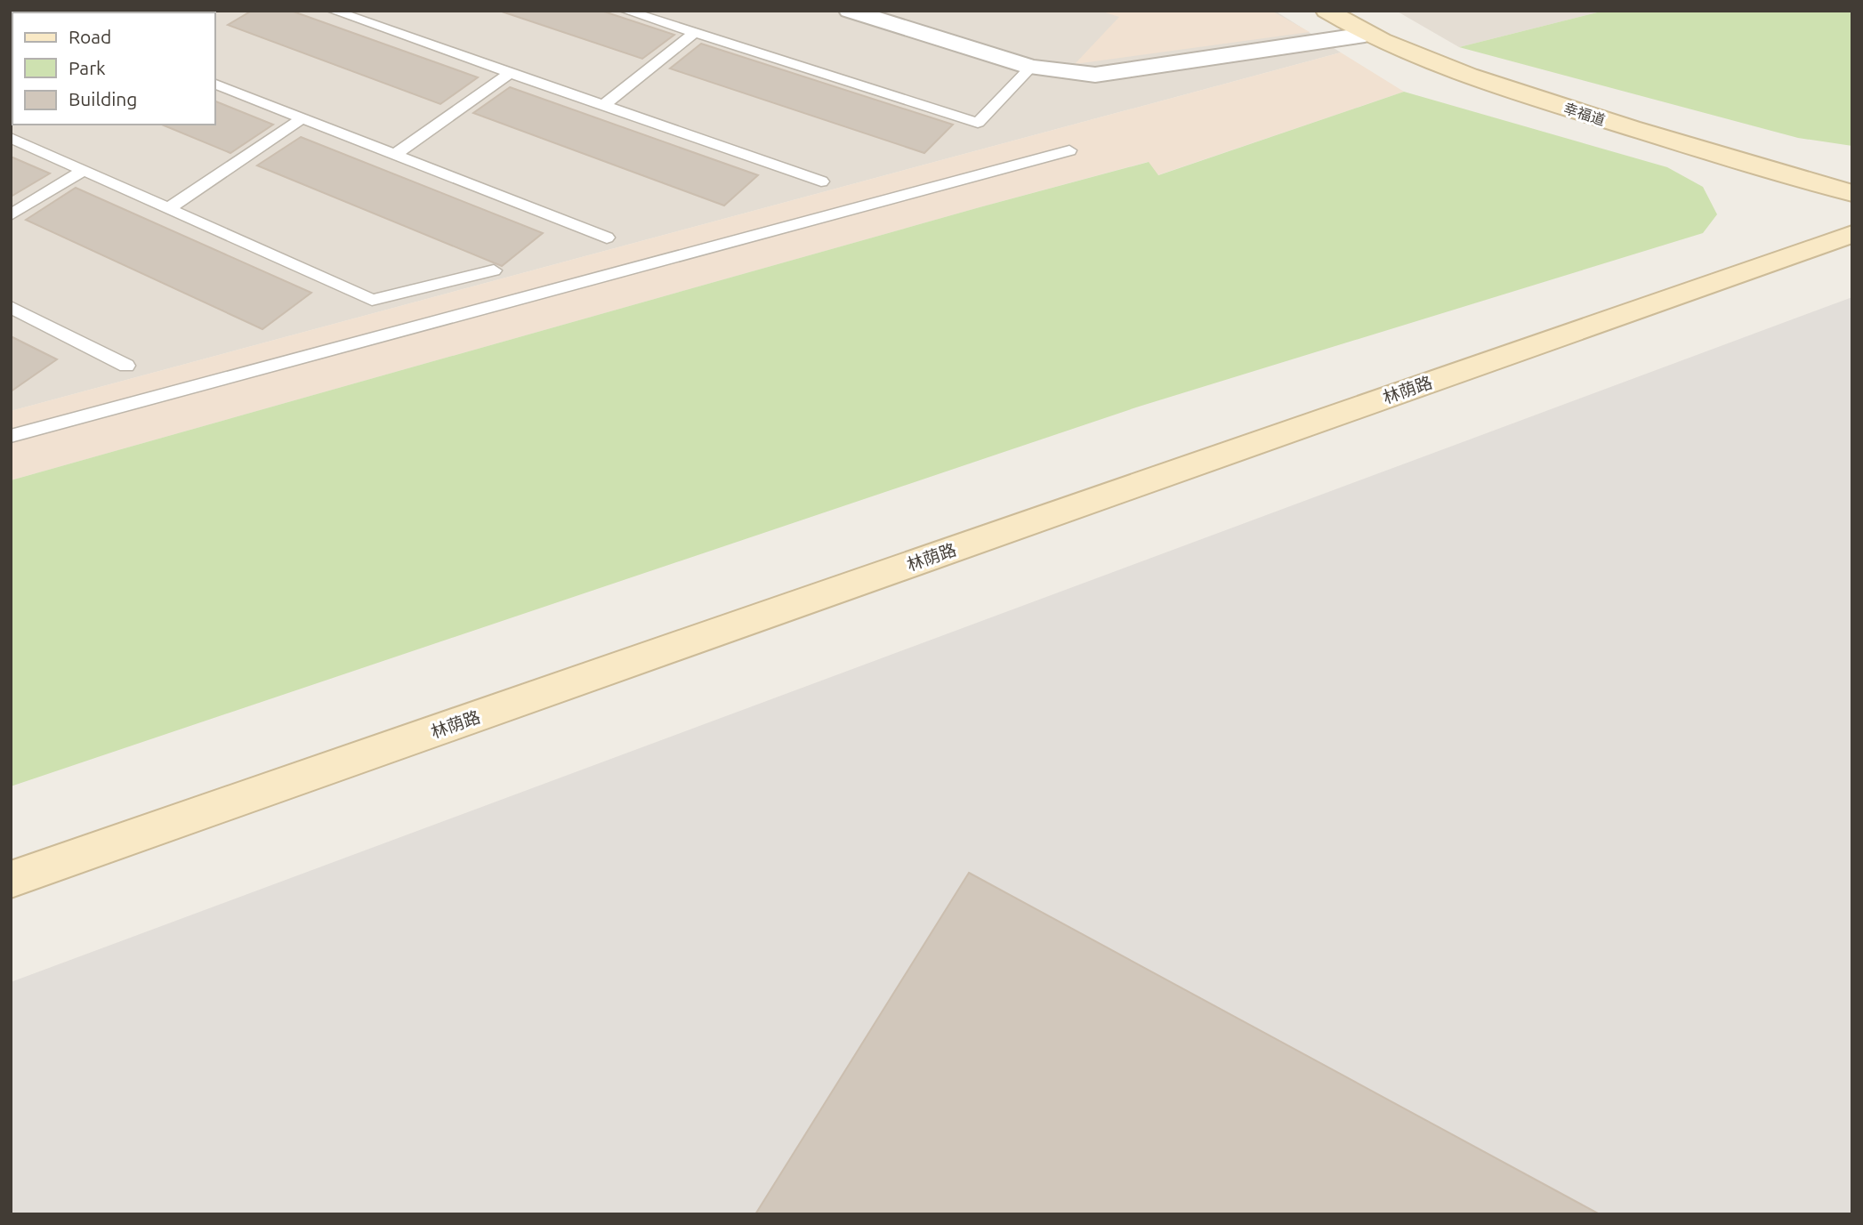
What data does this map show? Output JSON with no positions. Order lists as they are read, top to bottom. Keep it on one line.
{"streets":{"main road":["幸福道","林荫路"]},"legend":["Road","Park","Building"]}
